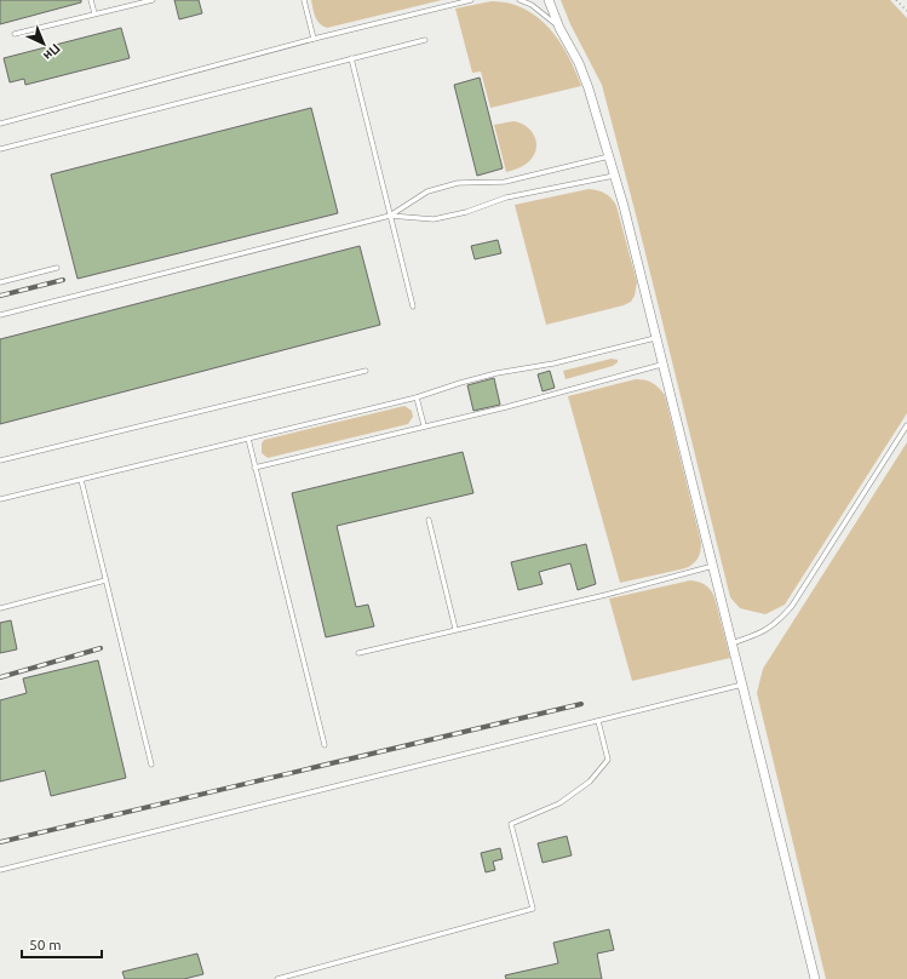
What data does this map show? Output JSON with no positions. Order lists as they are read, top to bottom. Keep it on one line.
{"scale_bar":"50 m","north":"bottom right"}
